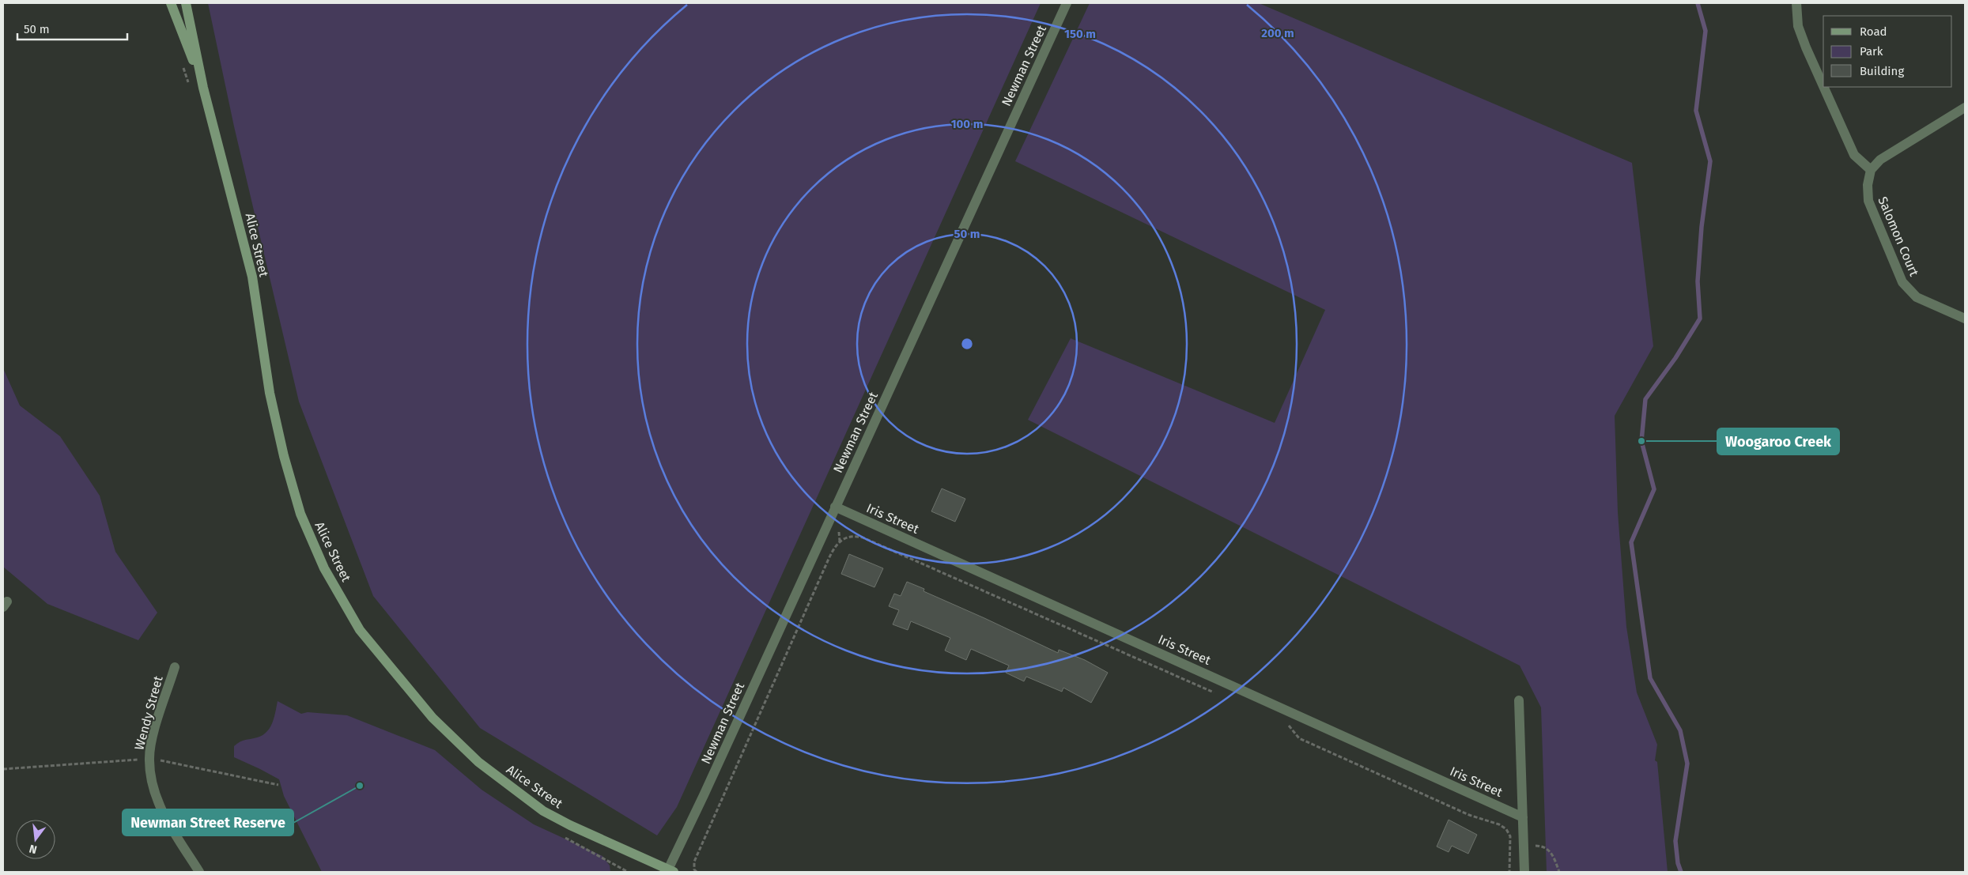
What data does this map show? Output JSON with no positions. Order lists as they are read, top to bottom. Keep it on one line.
{"streets":{"street":["Newman Street","Salomon Court","Alice Street","Iris Street","Wendy Street"]},"crossings":[["Newman Street","Alice Street"],["Newman Street","Iris Street"]],"places":["Woogaroo Creek","Newman Street Reserve"],"legend":["Road","Park","Building"],"scale_bar":"50 m","north":"bottom","rings":["200 m","150 m","100 m","50 m"]}
